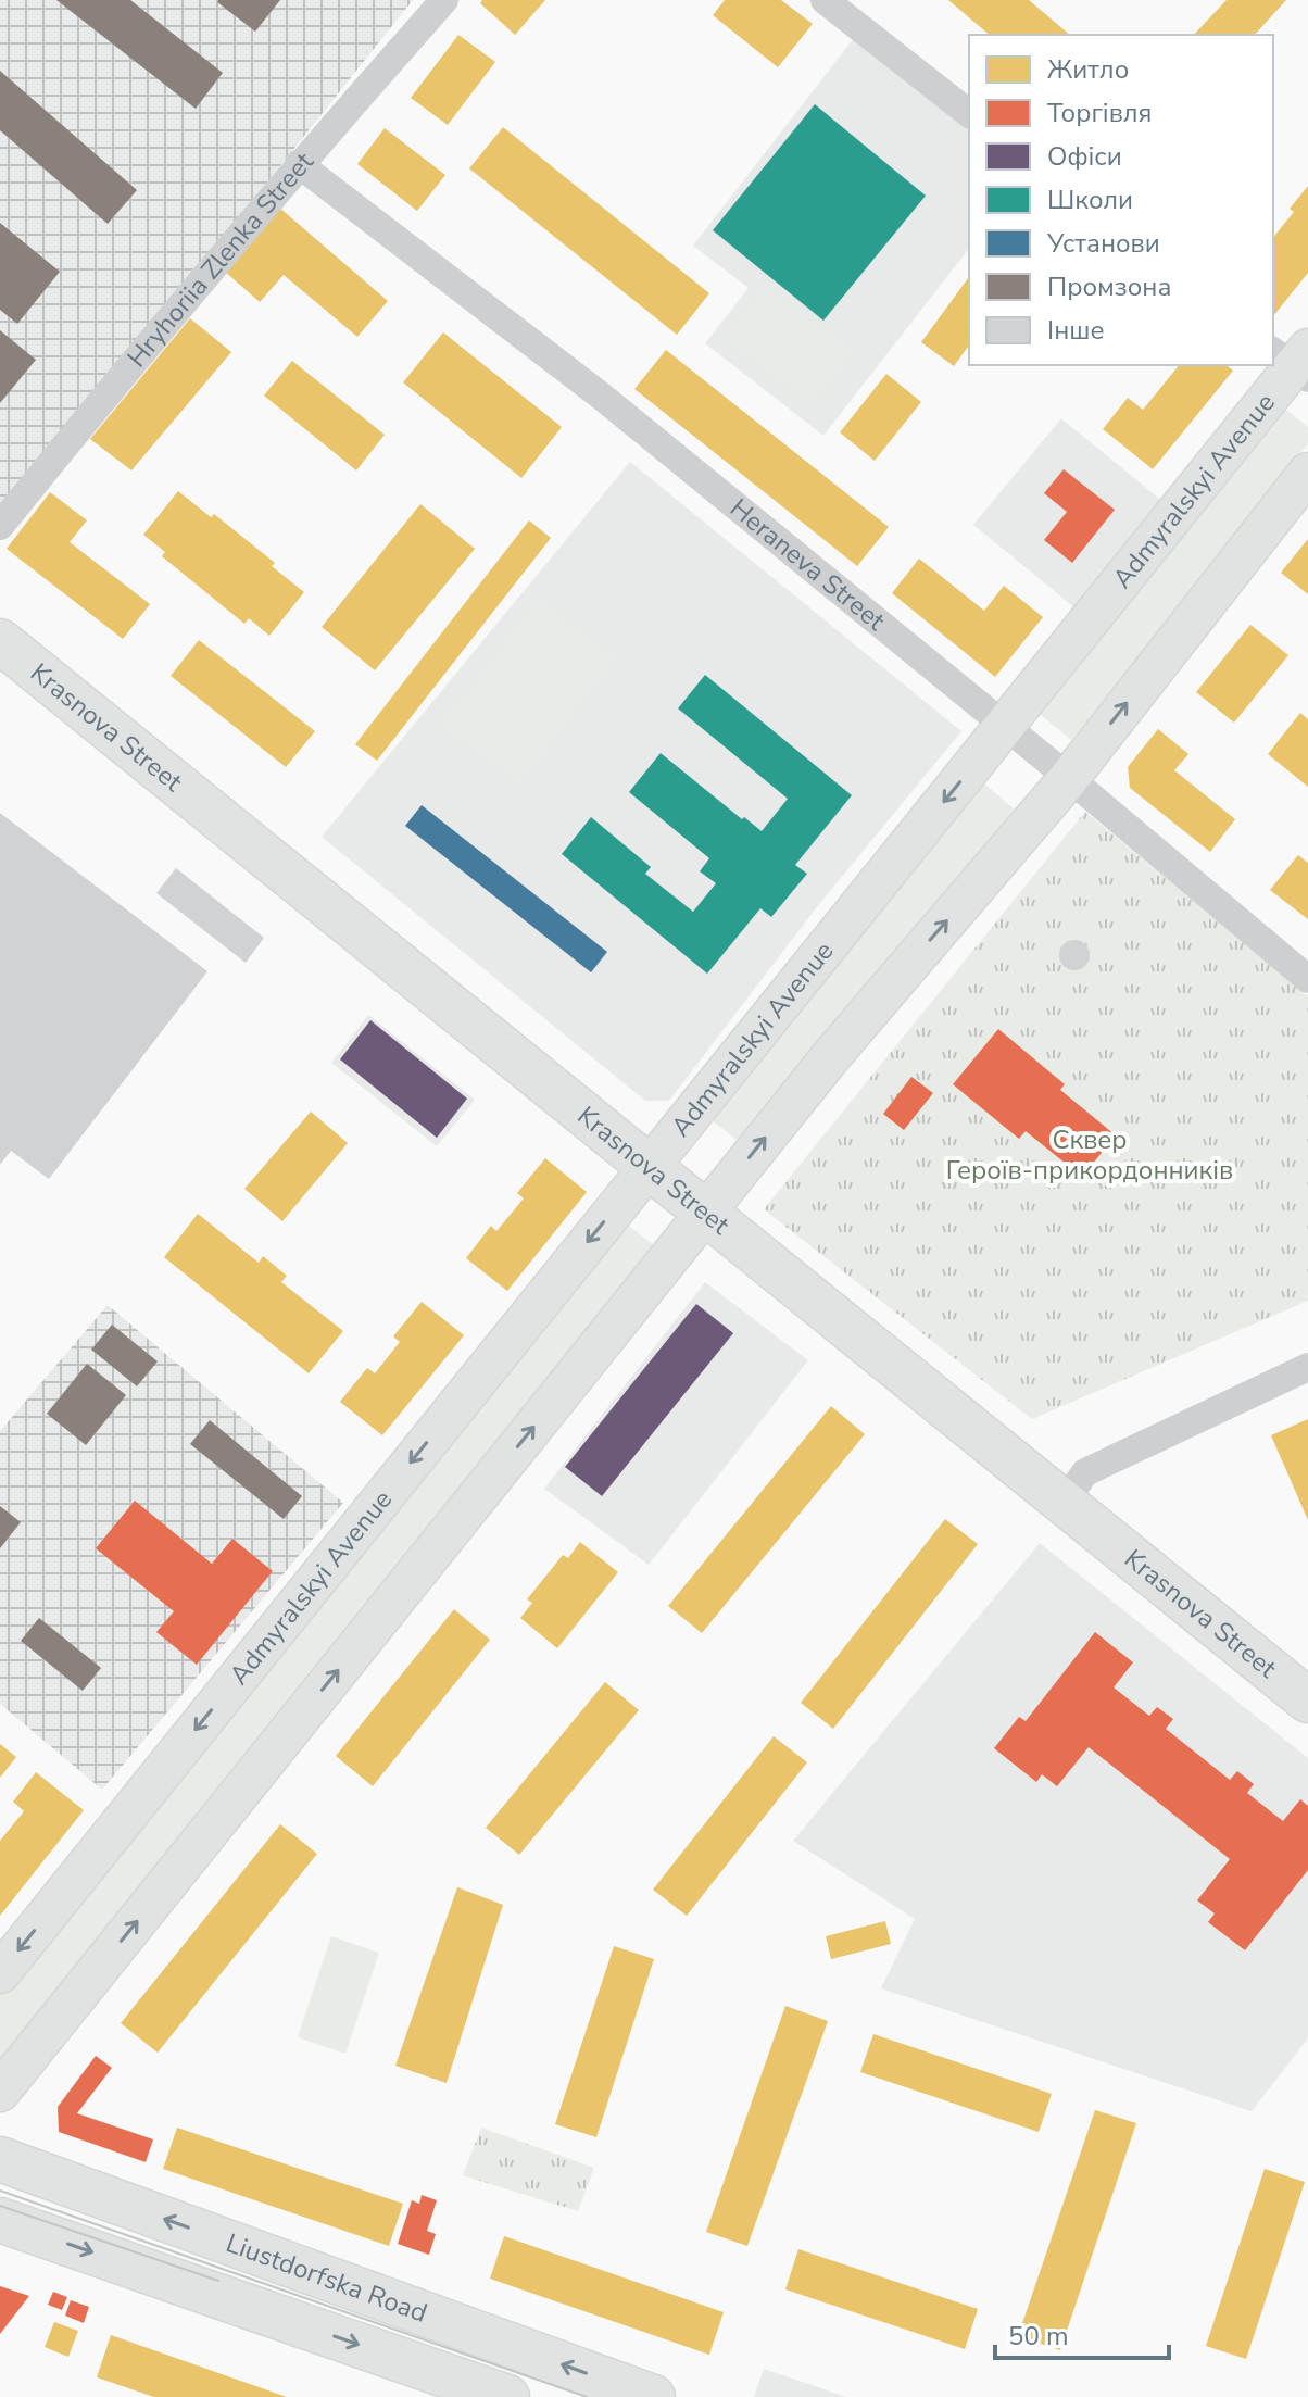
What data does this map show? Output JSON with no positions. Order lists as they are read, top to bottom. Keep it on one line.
{"streets":{"main road":["Admyralskyi Avenue","Krasnova Street","Liustdorfska Road"],"street":["Hryhoriia Zlenka Street","Heraneva Street"]},"crossings":[["Hryhoriia Zlenka Street","Heraneva Street"],["Admyralskyi Avenue","Heraneva Street"],["Admyralskyi Avenue","Krasnova Street"]],"parks":["Сквер Героїв-прикордонників"],"legend":["Житло","Торгівля","Офіси","Школи","Установи","Промзона","Інше"],"scale_bar":"50 m"}
